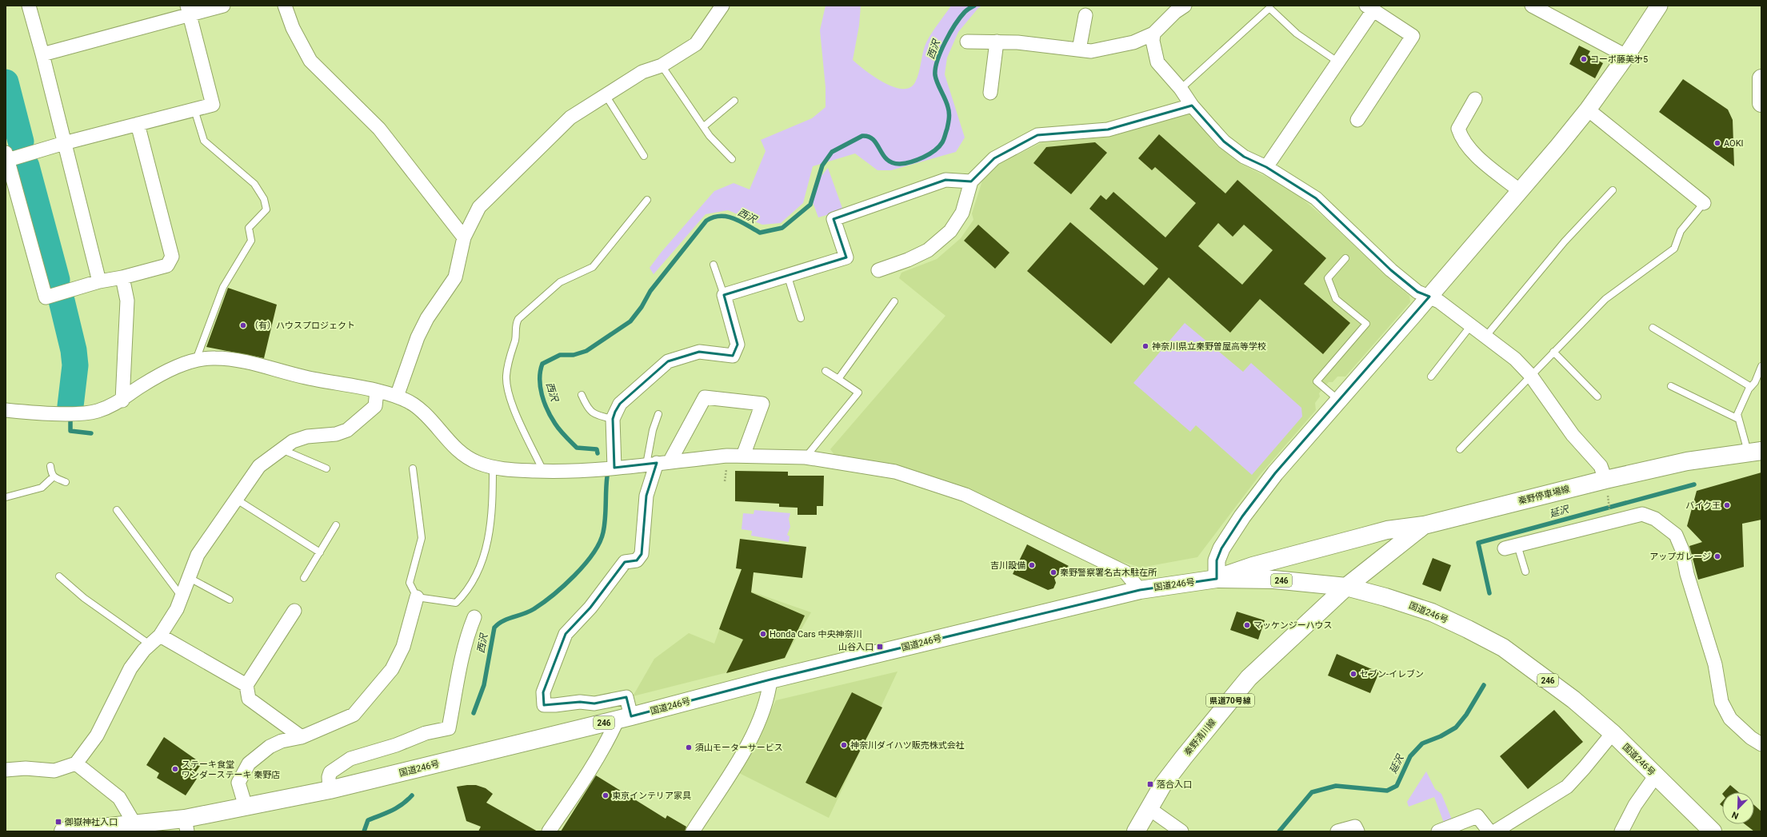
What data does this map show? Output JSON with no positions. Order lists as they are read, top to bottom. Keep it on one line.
{"streets":{"main road":["秦野停車場線","246","国道246号","県道70号線","秦野清川線"]},"crossings":[["秦野停車場線","国道246号"],["秦野停車場線","秦野清川線"],["国道246号","秦野清川線"]],"water":["西沢","延沢"],"places":{"other":["コーポ藤美㐧5","AOKI","（有）ハウスプロジェクト","神奈川県立秦野曽屋高等学校","バイク王","アップガレージ","吉川設備","秦野警察署名古木駐在所","マッケンジーハウス","Honda Cars 中央神奈川","セブン-イレブン","神奈川ダイハツ販売株式会社","須山モーターサービス","ステーキ食堂 ワンダーステーキ 秦野店","東京インテリア家具"],"transit":["山谷入口","落合入口","御嶽神社入口"]},"north":"bottom left"}
